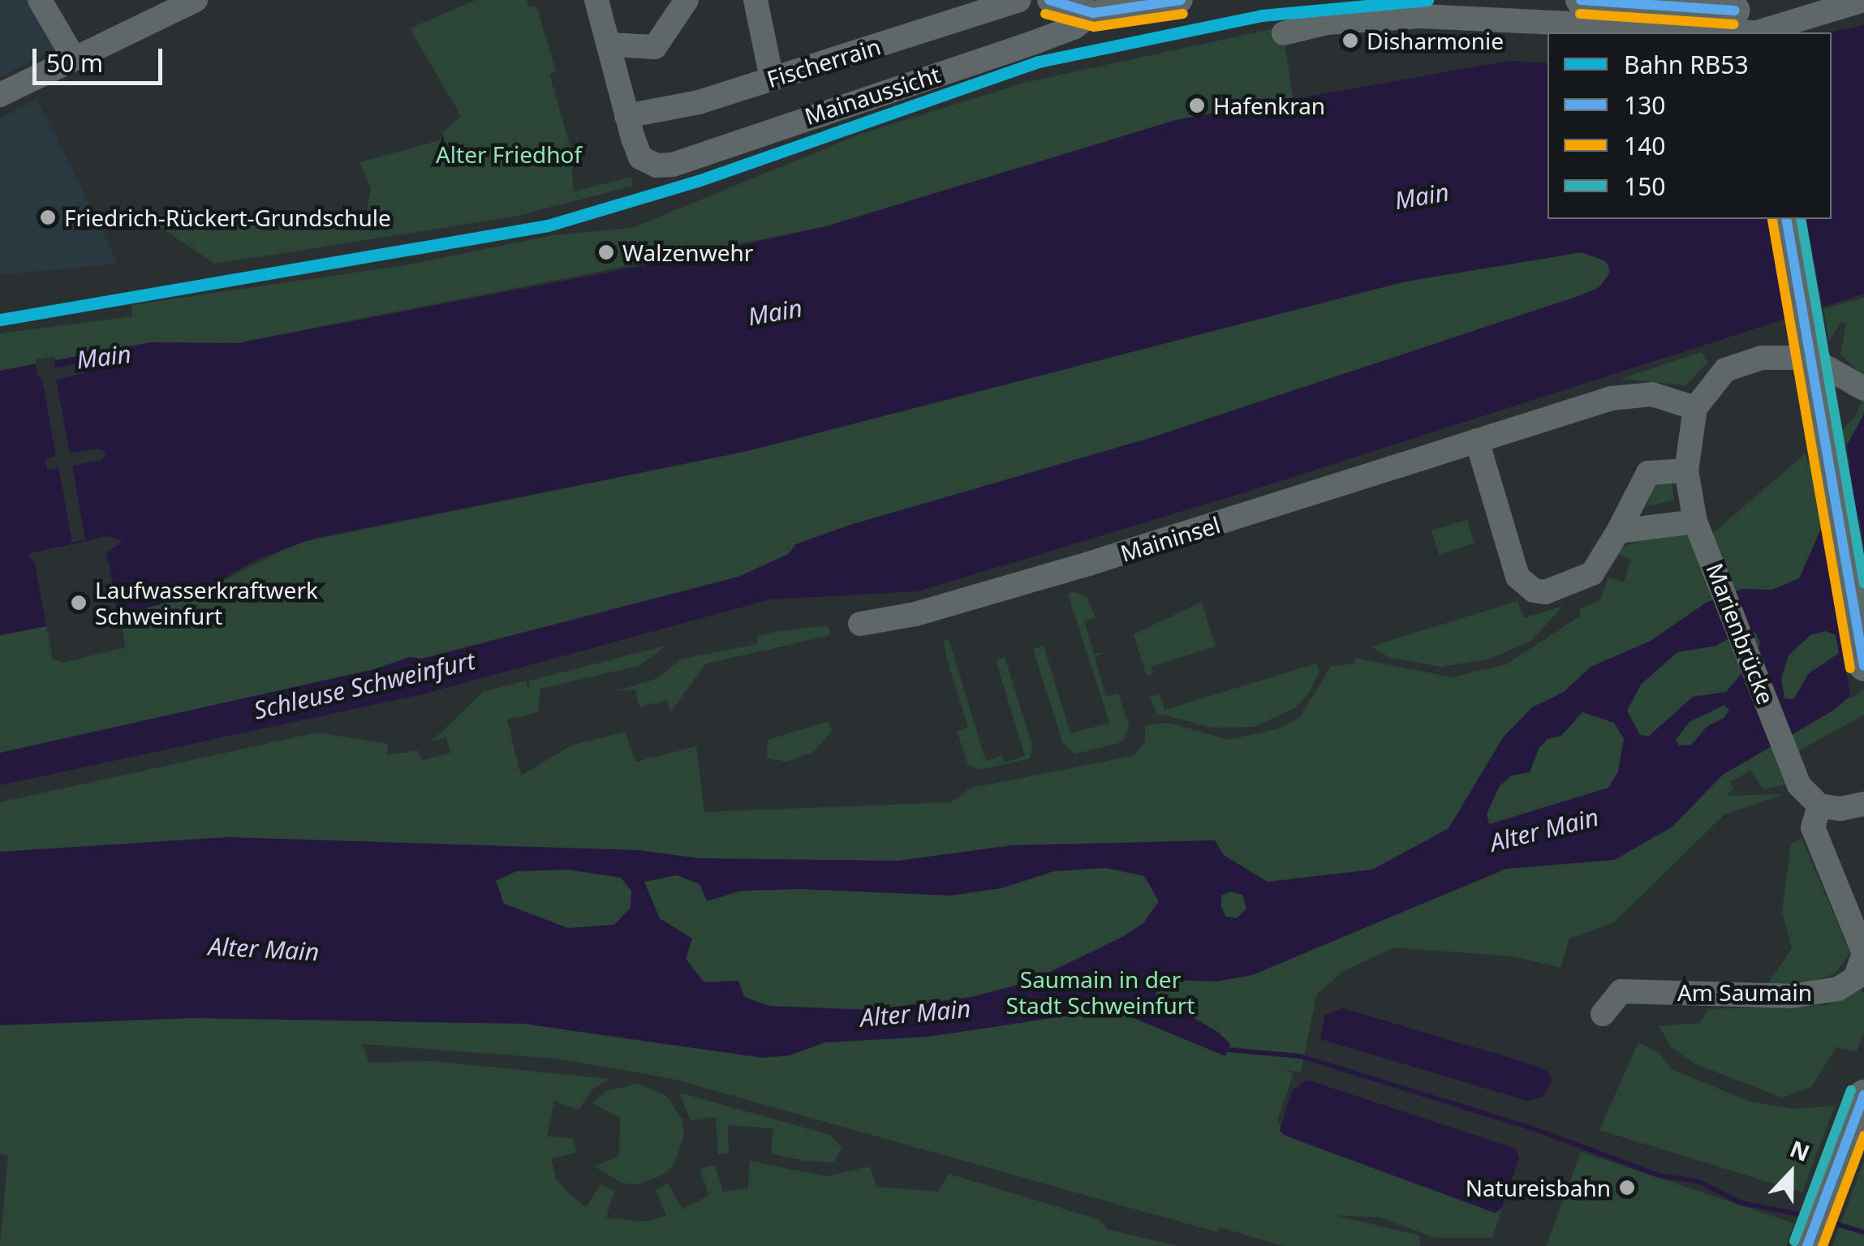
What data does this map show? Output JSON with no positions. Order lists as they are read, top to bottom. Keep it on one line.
{"streets":{"street":["Fischerrain","Mainaussicht","Maininsel","Marienbrücke","Am Saumain"]},"crossings":[["Fischerrain","Mainaussicht"],["Maininsel","Marienbrücke"],["Marienbrücke","Am Saumain"]],"water":["Main","Schleuse Schweinfurt","Alter Main"],"parks":["Alter Friedhof","Saumain in der Stadt Schweinfurt"],"places":["Disharmonie","Hafenkran","Friedrich-Rückert-Grundschule","Walzenwehr","Laufwasserkraftwerk Schweinfurt","Natureisbahn"],"lines":["rail line RB53","transit line 130","transit line 140","transit line 150"],"legend":["Bahn RB53","130","140","150"],"scale_bar":"50 m","north":"top"}
